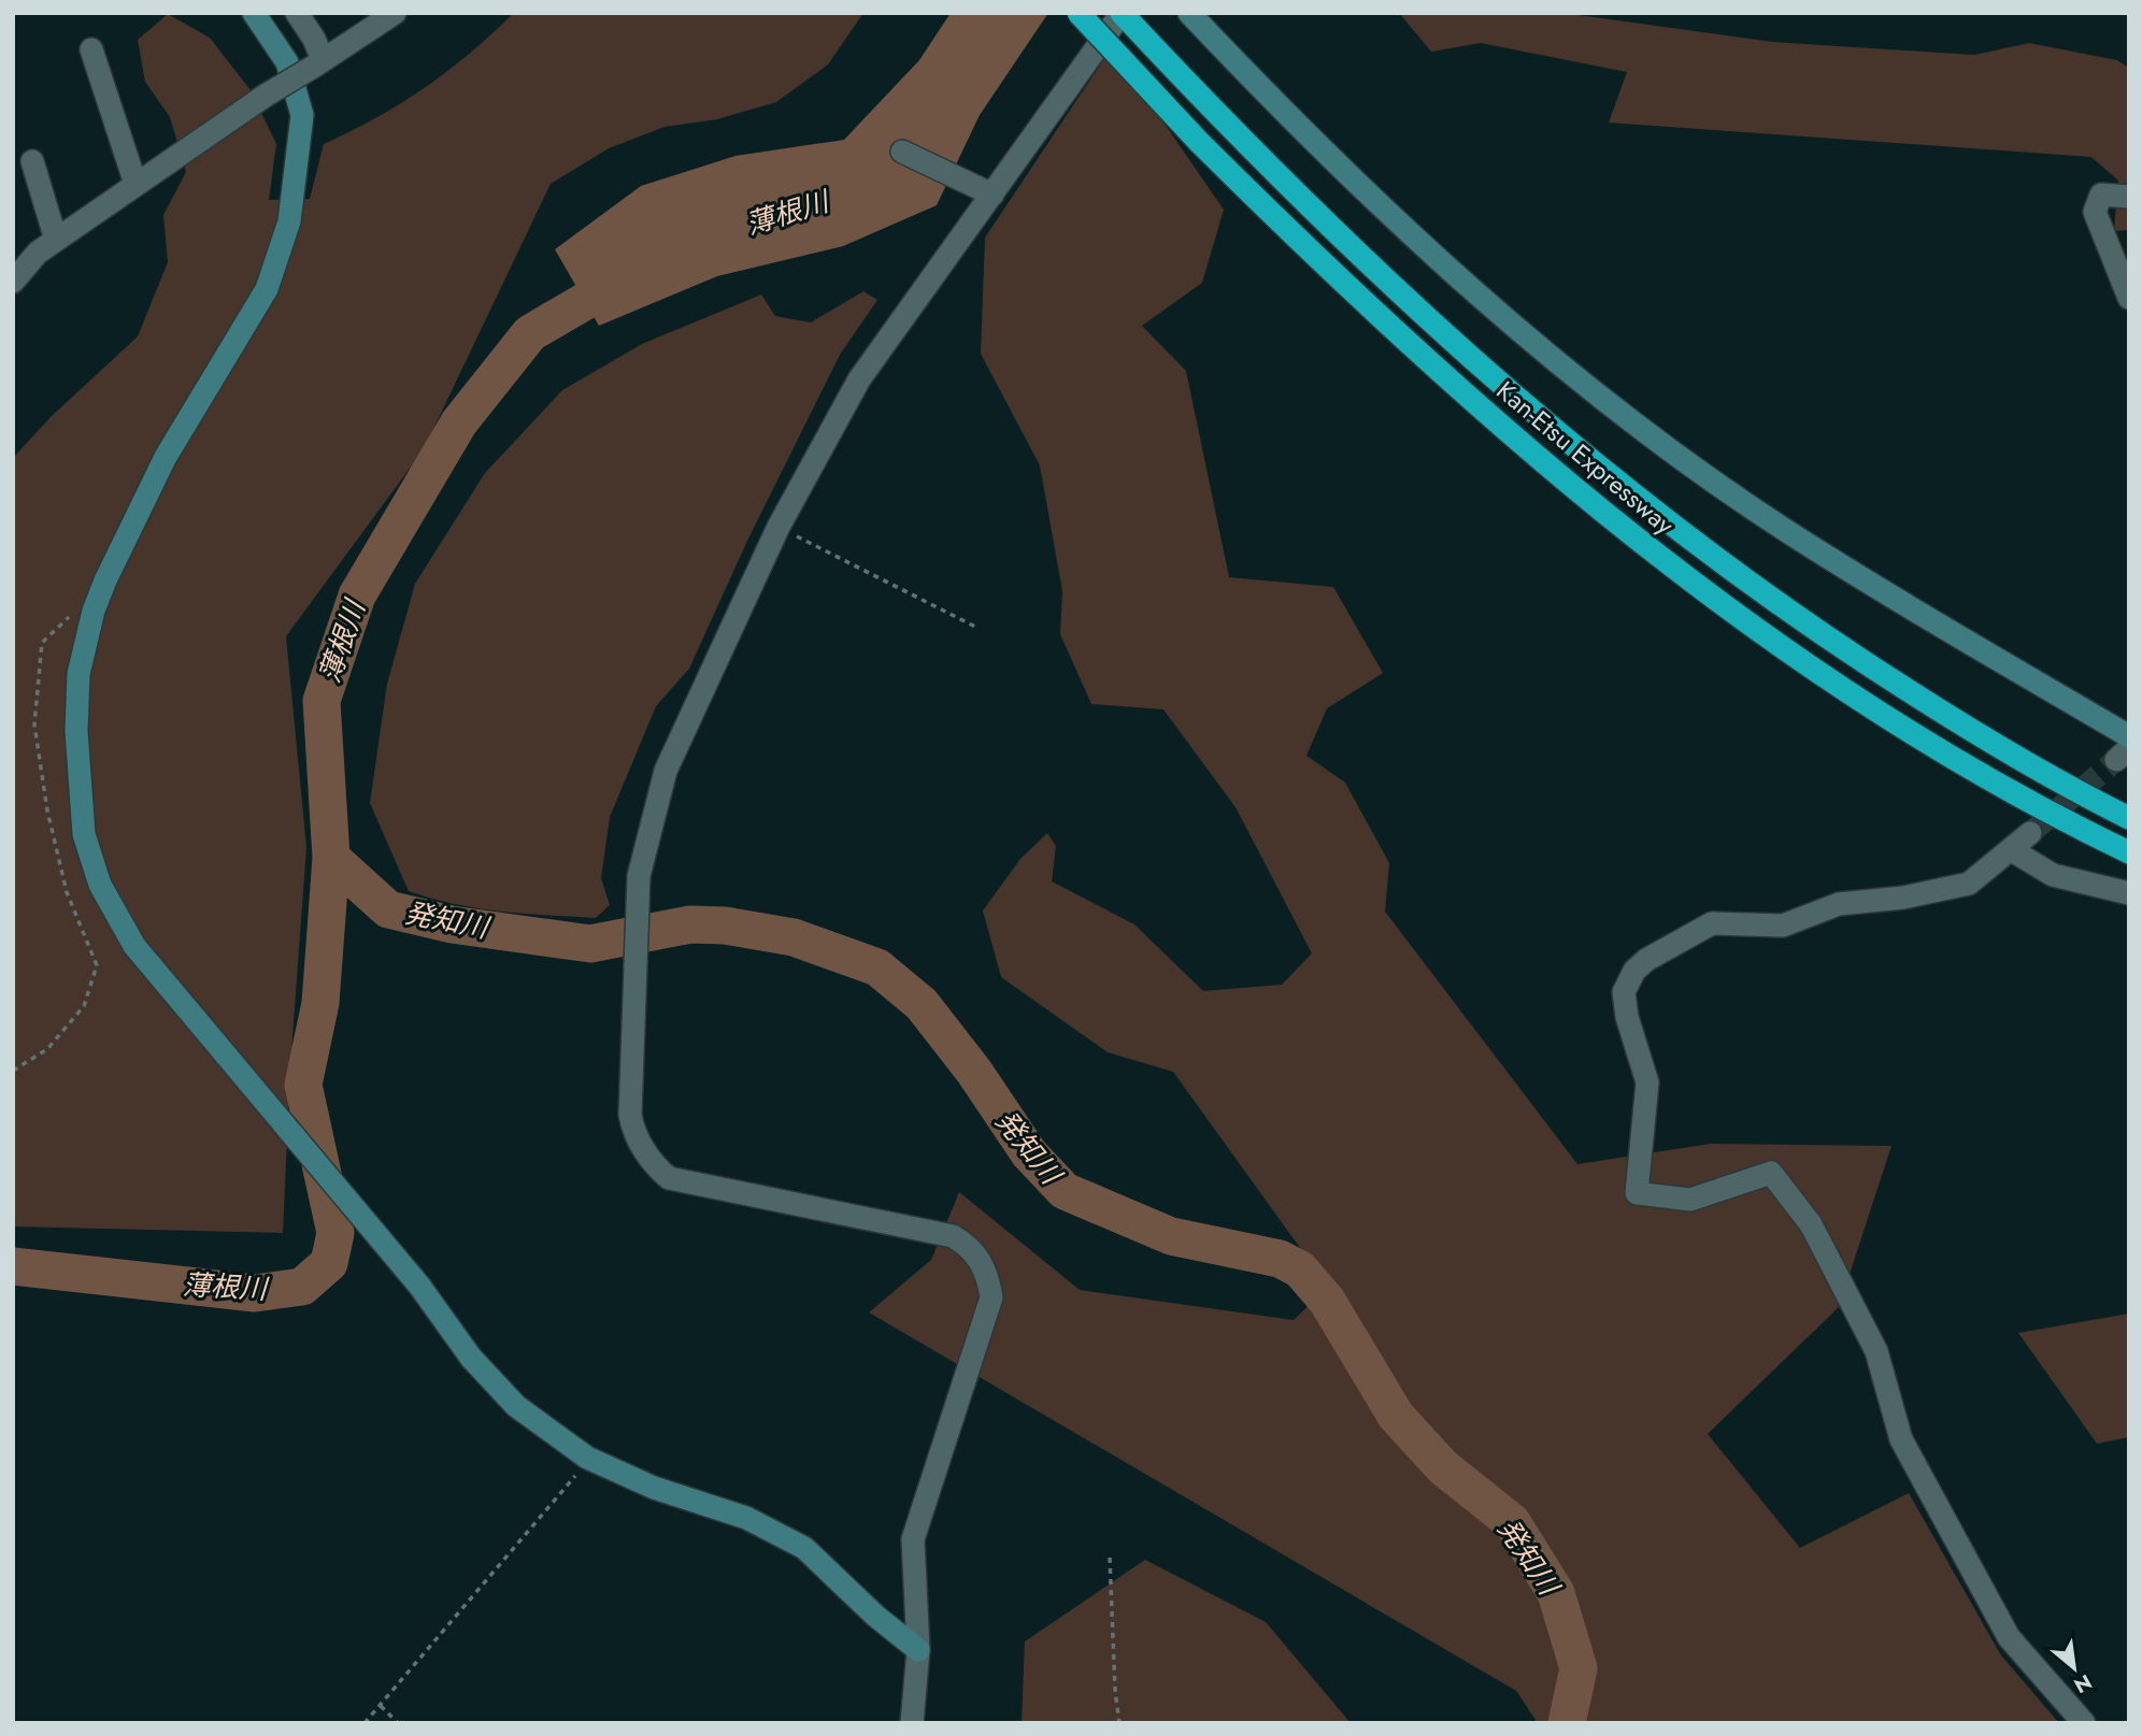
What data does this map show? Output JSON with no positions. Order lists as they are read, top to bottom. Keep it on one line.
{"streets":{"highway":["Kan-Etsu Expressway"]},"water":["薄根川","発知川"],"north":"bottom right"}
